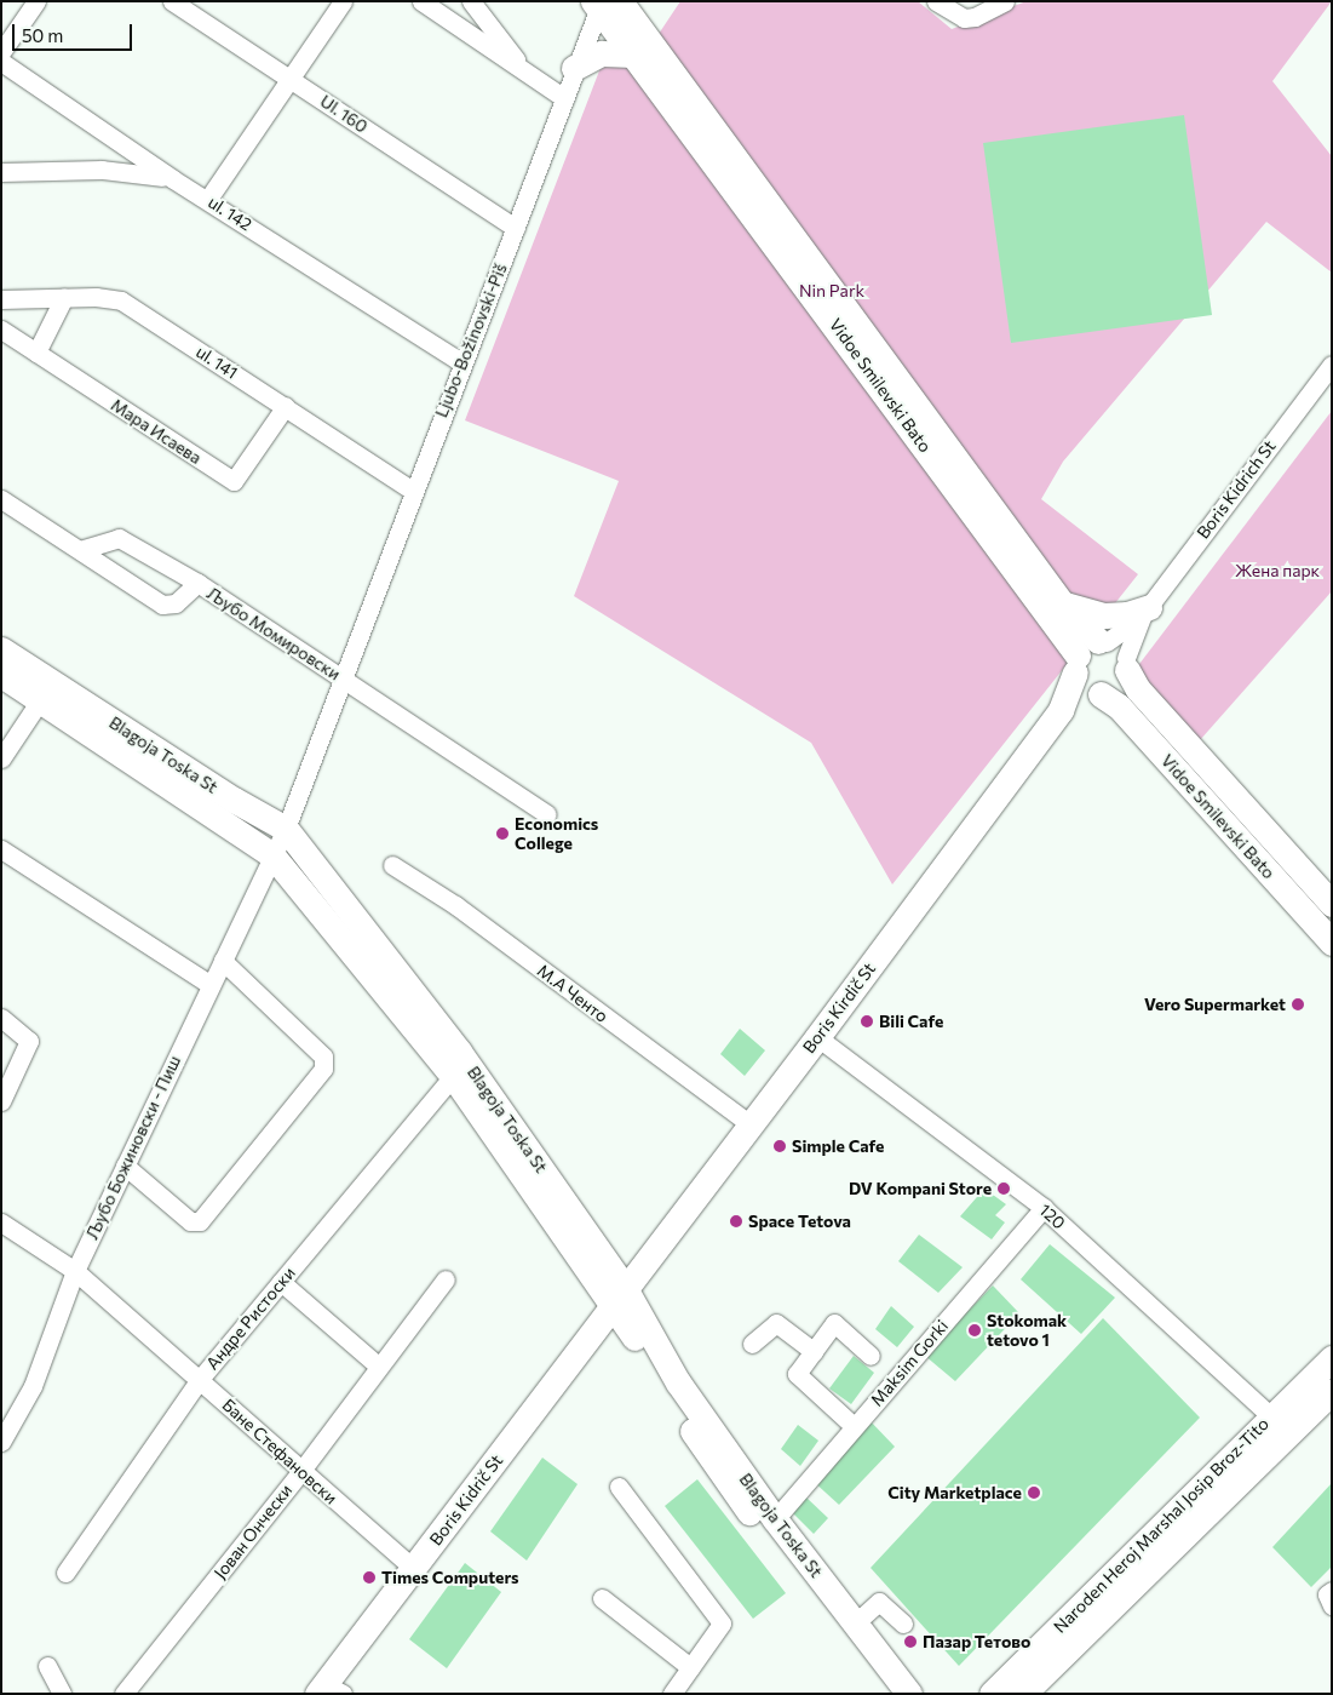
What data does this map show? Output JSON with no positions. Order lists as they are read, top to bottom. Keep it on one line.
{"streets":{"street":["Ul. 160","ul. 142","Ljubo-Božinovski-Piš","ul. 141","Vidoe Smilevski Bato","Мара Исаева","Boris Kidrich St","Љубо Момировски","Blagoja Toska St","М.А Ченто","Boris Kirdič St","Љубо Божиновски - Пиш","120","Андре Ристоски","Maksim Gorki","Бане Стефановски","Boris Kidrič St","Naroden Heroj Marshal Josip Broz-Tito","Јован Ончески"]},"crossings":[["Ul. 160","Ljubo-Božinovski-Piš"],["ul. 142","Ljubo-Božinovski-Piš"],["Ljubo-Božinovski-Piš","ul. 141"],["Ljubo-Božinovski-Piš","Vidoe Smilevski Bato"],["Ljubo-Božinovski-Piš","Љубо Момировски"],["Ljubo-Božinovski-Piš","Blagoja Toska St"],["Ljubo-Božinovski-Piš","Љубо Божиновски - Пиш"],["ul. 141","Мара Исаева"],["Vidoe Smilevski Bato","Boris Kidrich St"],["Vidoe Smilevski Bato","Boris Kirdič St"],["Boris Kidrich St","Boris Kirdič St"],["Blagoja Toska St","Boris Kirdič St"],["Blagoja Toska St","Љубо Божиновски - Пиш"],["Blagoja Toska St","Андре Ристоски"],["Blagoja Toska St","Maksim Gorki"],["Blagoja Toska St","Boris Kidrič St"],["М.А Ченто","Boris Kirdič St"],["Boris Kirdič St","120"],["Boris Kirdič St","Boris Kidrič St"],["Љубо Божиновски - Пиш","Бане Стефановски"],["120","Maksim Gorki"],["120","Naroden Heroj Marshal Josip Broz-Tito"],["Андре Ристоски","Бане Стефановски"],["Бане Стефановски","Boris Kidrič St"],["Бане Стефановски","Јован Ончески"]],"parks":["Nin Park","Жена парк"],"places":["Economics College","Vero Supermarket","Bili Cafe","Simple Cafe","DV Kompani Store","Space Tetova","Stokomak tetovo 1","City Marketplace","Times Computers","Пазар Тетово"],"scale_bar":"50 m"}
